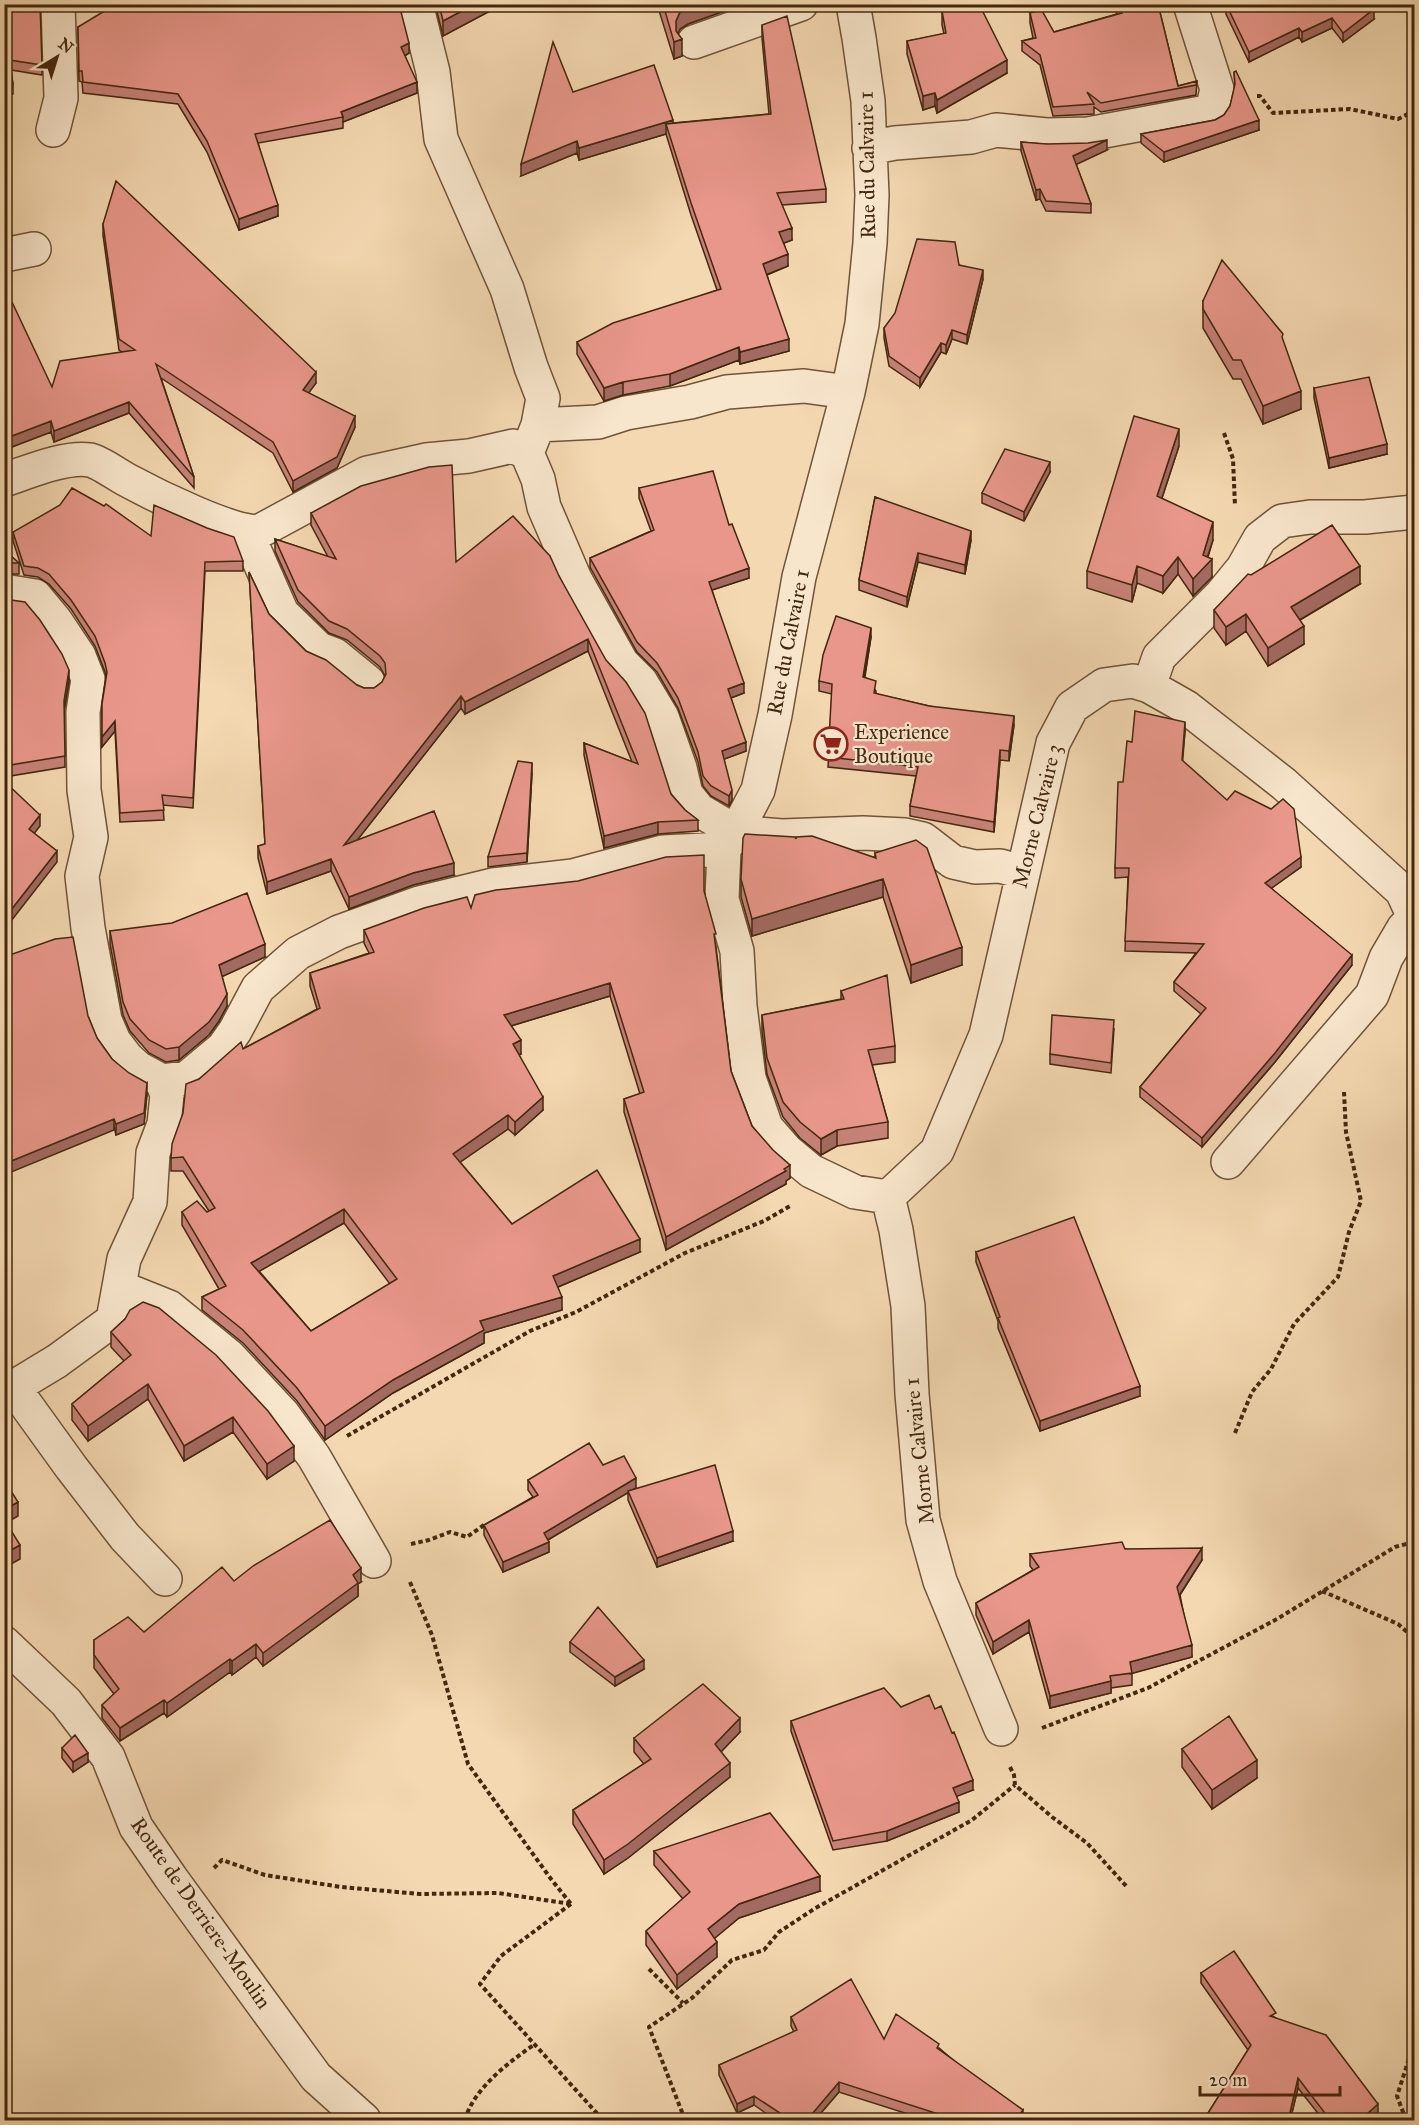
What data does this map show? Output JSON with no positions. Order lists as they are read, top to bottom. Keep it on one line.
{"streets":{"street":["Rue du Calvaire 1","Morne Calvaire 3","Morne Calvaire 1","Route de Derriere-Moulin"]},"crossings":[["Rue du Calvaire 1","Morne Calvaire 3"],["Rue du Calvaire 1","Morne Calvaire 1"],["Morne Calvaire 3","Morne Calvaire 1"]],"places":{"supermarket":["Experience Boutique"]},"scale_bar":"20 m","north":"top right"}
